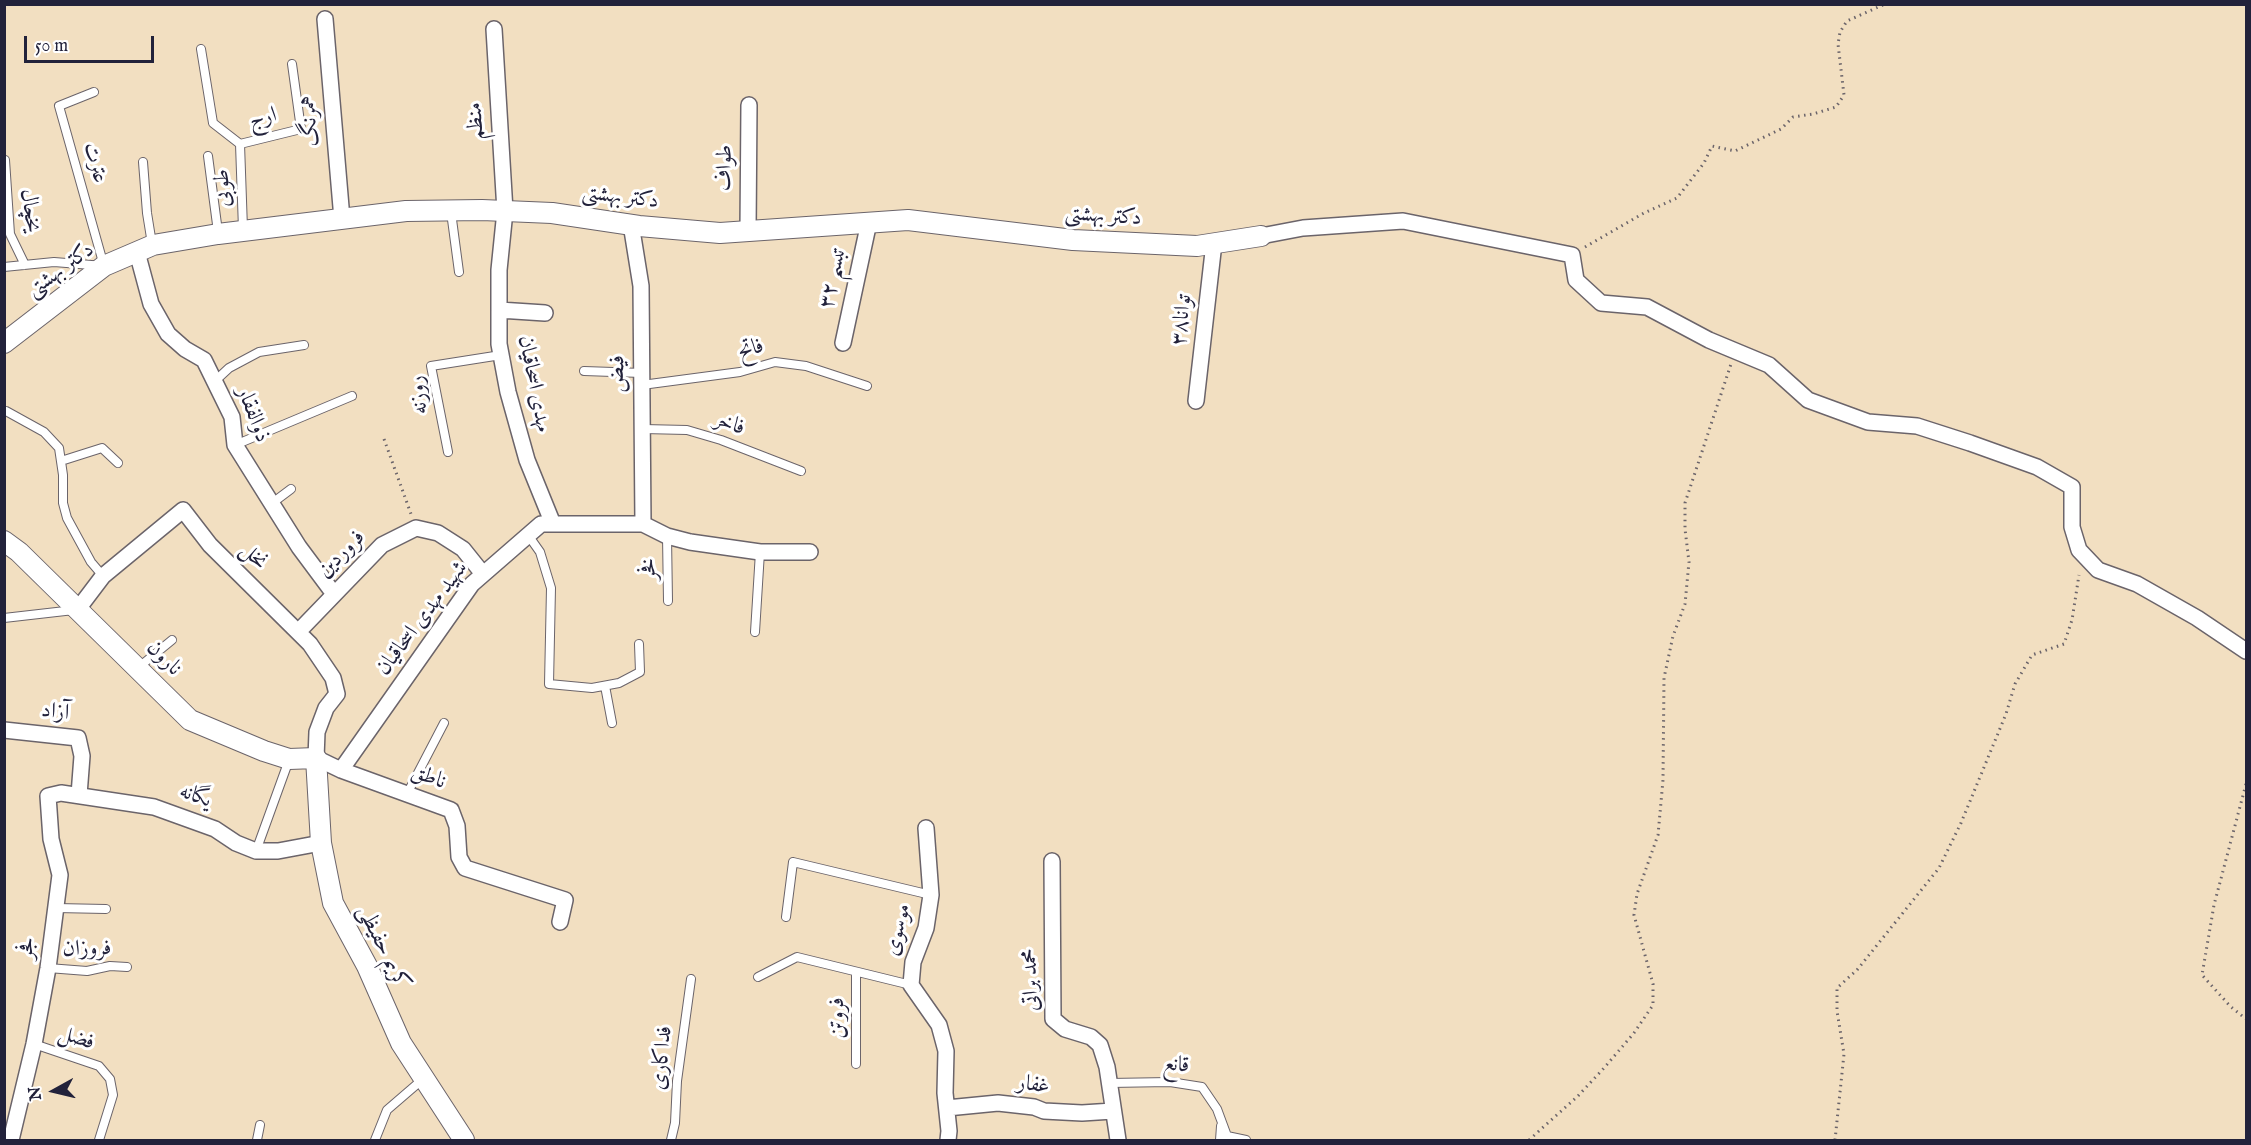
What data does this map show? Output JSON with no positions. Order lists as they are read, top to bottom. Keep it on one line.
{"streets":{"street":["همرنگ","منظم","طواف","دکتر بهشتی","تبسم ۳۲","توانا۳۸","فیض","مهدی اسحاقیان","ذوالفقار","فروردین","نخل","شهید مهدی اسحاقیان","نارون","آزاد","ناطق","یگانه","موسوی","فجر","کریم حفیظی","محمد براتی","غفار"],"lane":["ارج","عترت","طوبی","یخچال","فاتح","روزنه","فاخر","فخر","فروزان","فروتن","فضل","فداکاری","قانع"]},"crossings":[["ارج","طوبی"],["همرنگ","دکتر بهشتی"],["منظم","دکتر بهشتی"],["منظم","مهدی اسحاقیان"],["عترت","دکتر بهشتی"],["طواف","دکتر بهشتی"],["طوبی","دکتر بهشتی"],["دکتر بهشتی","تبسم ۳۲"],["دکتر بهشتی","توانا۳۸"],["دکتر بهشتی","فیض"],["دکتر بهشتی","مهدی اسحاقیان"],["دکتر بهشتی","ذوالفقار"],["فاتح","فیض"],["فیض","فاخر"],["فیض","شهید مهدی اسحاقیان"],["مهدی اسحاقیان","روزنه"],["مهدی اسحاقیان","شهید مهدی اسحاقیان"],["ذوالفقار","فروردین"],["فروردین","نخل"],["نخل","نارون"],["نخل","ناطق"],["نخل","کریم حفیظی"],["فخر","شهید مهدی اسحاقیان"],["شهید مهدی اسحاقیان","ناطق"],["نارون","ناطق"],["نارون","کریم حفیظی"],["آزاد","یگانه"],["ناطق","کریم حفیظی"],["یگانه","فجر"],["یگانه","کریم حفیظی"],["موسوی","غفار"],["فجر","فروزان"],["فجر","فضل"],["محمد براتی","قانع"],["محمد براتی","غفار"]],"scale_bar":"50 m","north":"left"}
